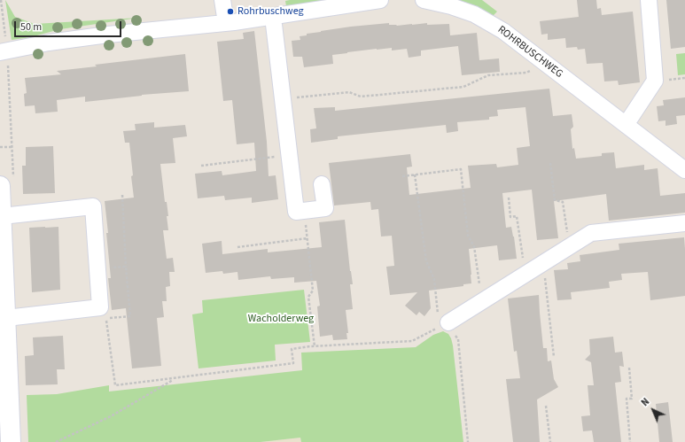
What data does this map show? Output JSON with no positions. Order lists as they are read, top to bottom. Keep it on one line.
{"streets":{"street":["ROHRBUSCHWEG"]},"parks":["Wacholderweg"],"places":["Rohrbuschweg"],"scale_bar":"50 m","north":"top left"}
